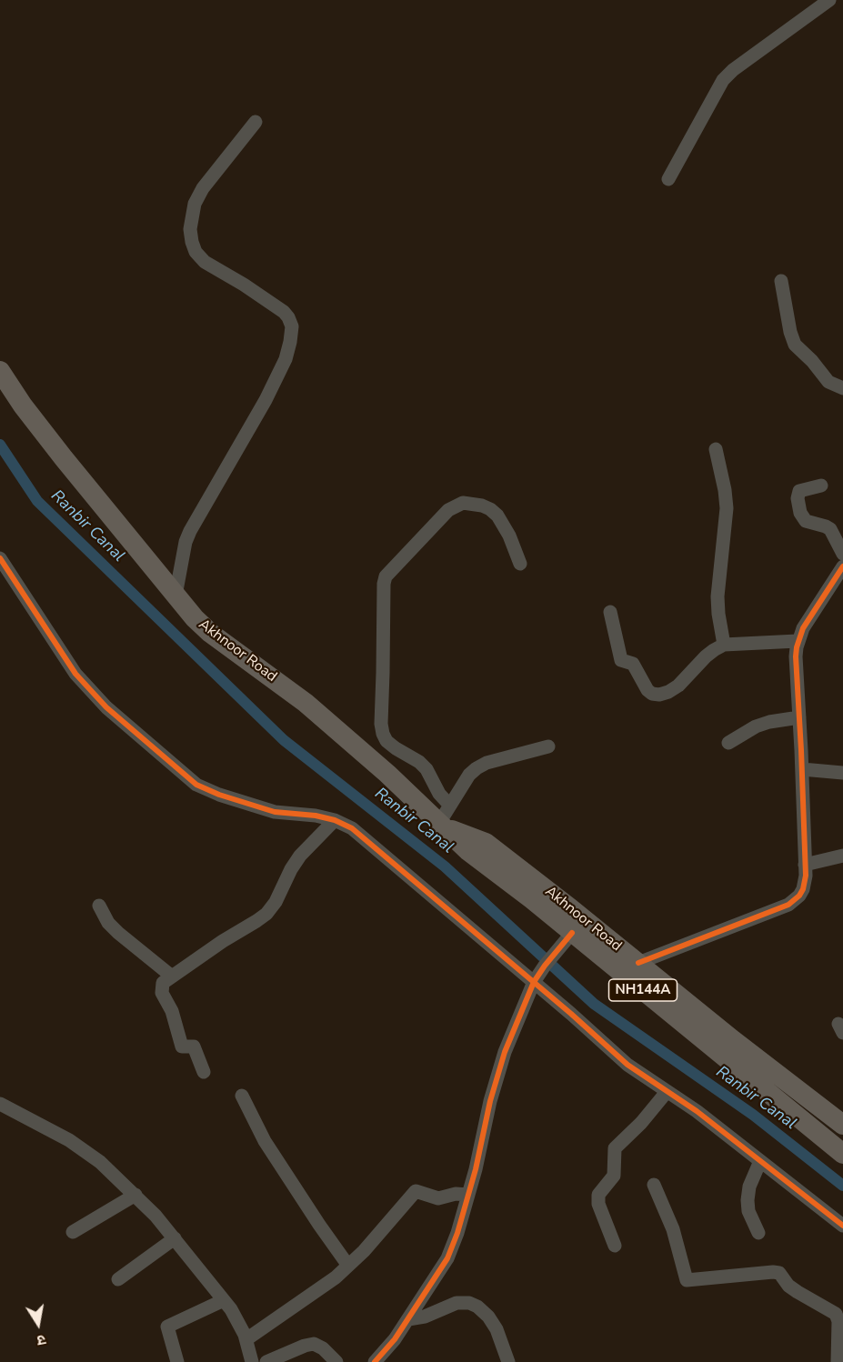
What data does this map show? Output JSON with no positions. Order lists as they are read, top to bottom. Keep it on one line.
{"streets":{"highway":["Akhnoor Road","NH144A"]},"water":["Ranbir Canal"],"north":"bottom"}
